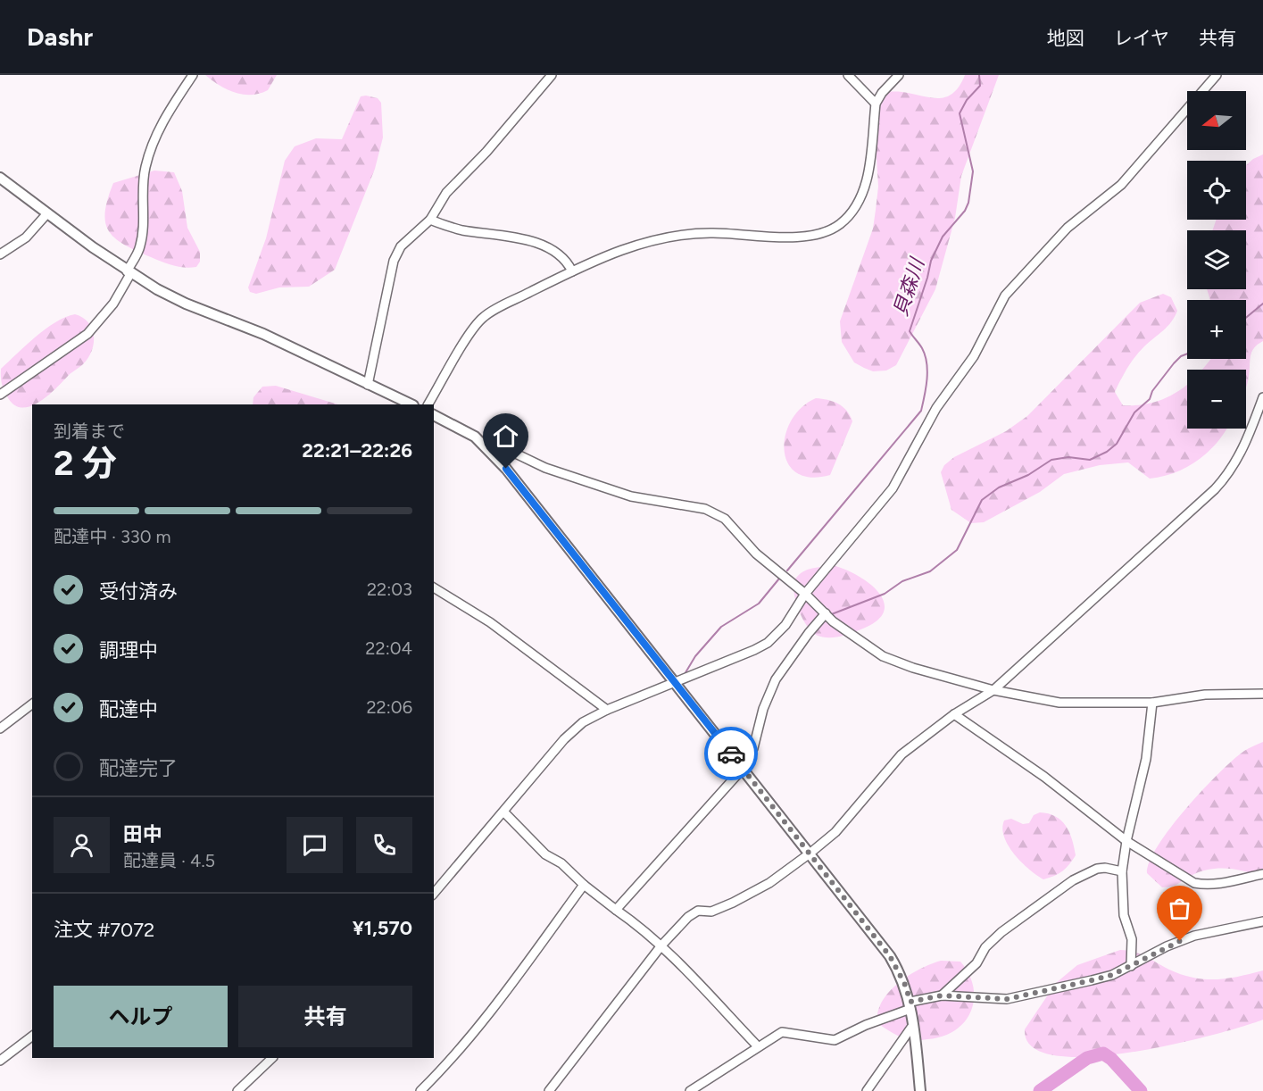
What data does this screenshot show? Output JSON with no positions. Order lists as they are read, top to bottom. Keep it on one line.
{"water":["貝森川"],"north":"left","page":{"header":"Dashr","nav":["地図","レイヤ","共有"],"map_buttons":["+","−"],"heading":["2 分","到着まで","22:21–22:26"],"panel":["田中","配達員 · 4.5","注文 #7072","¥1,570"],"bar":"配達中 · 330 m","list":[["受付済み","22:03"],["調理中","22:04"],["配達中","22:06"],"配達完了"],"buttons":["ヘルプ","共有"]}}
